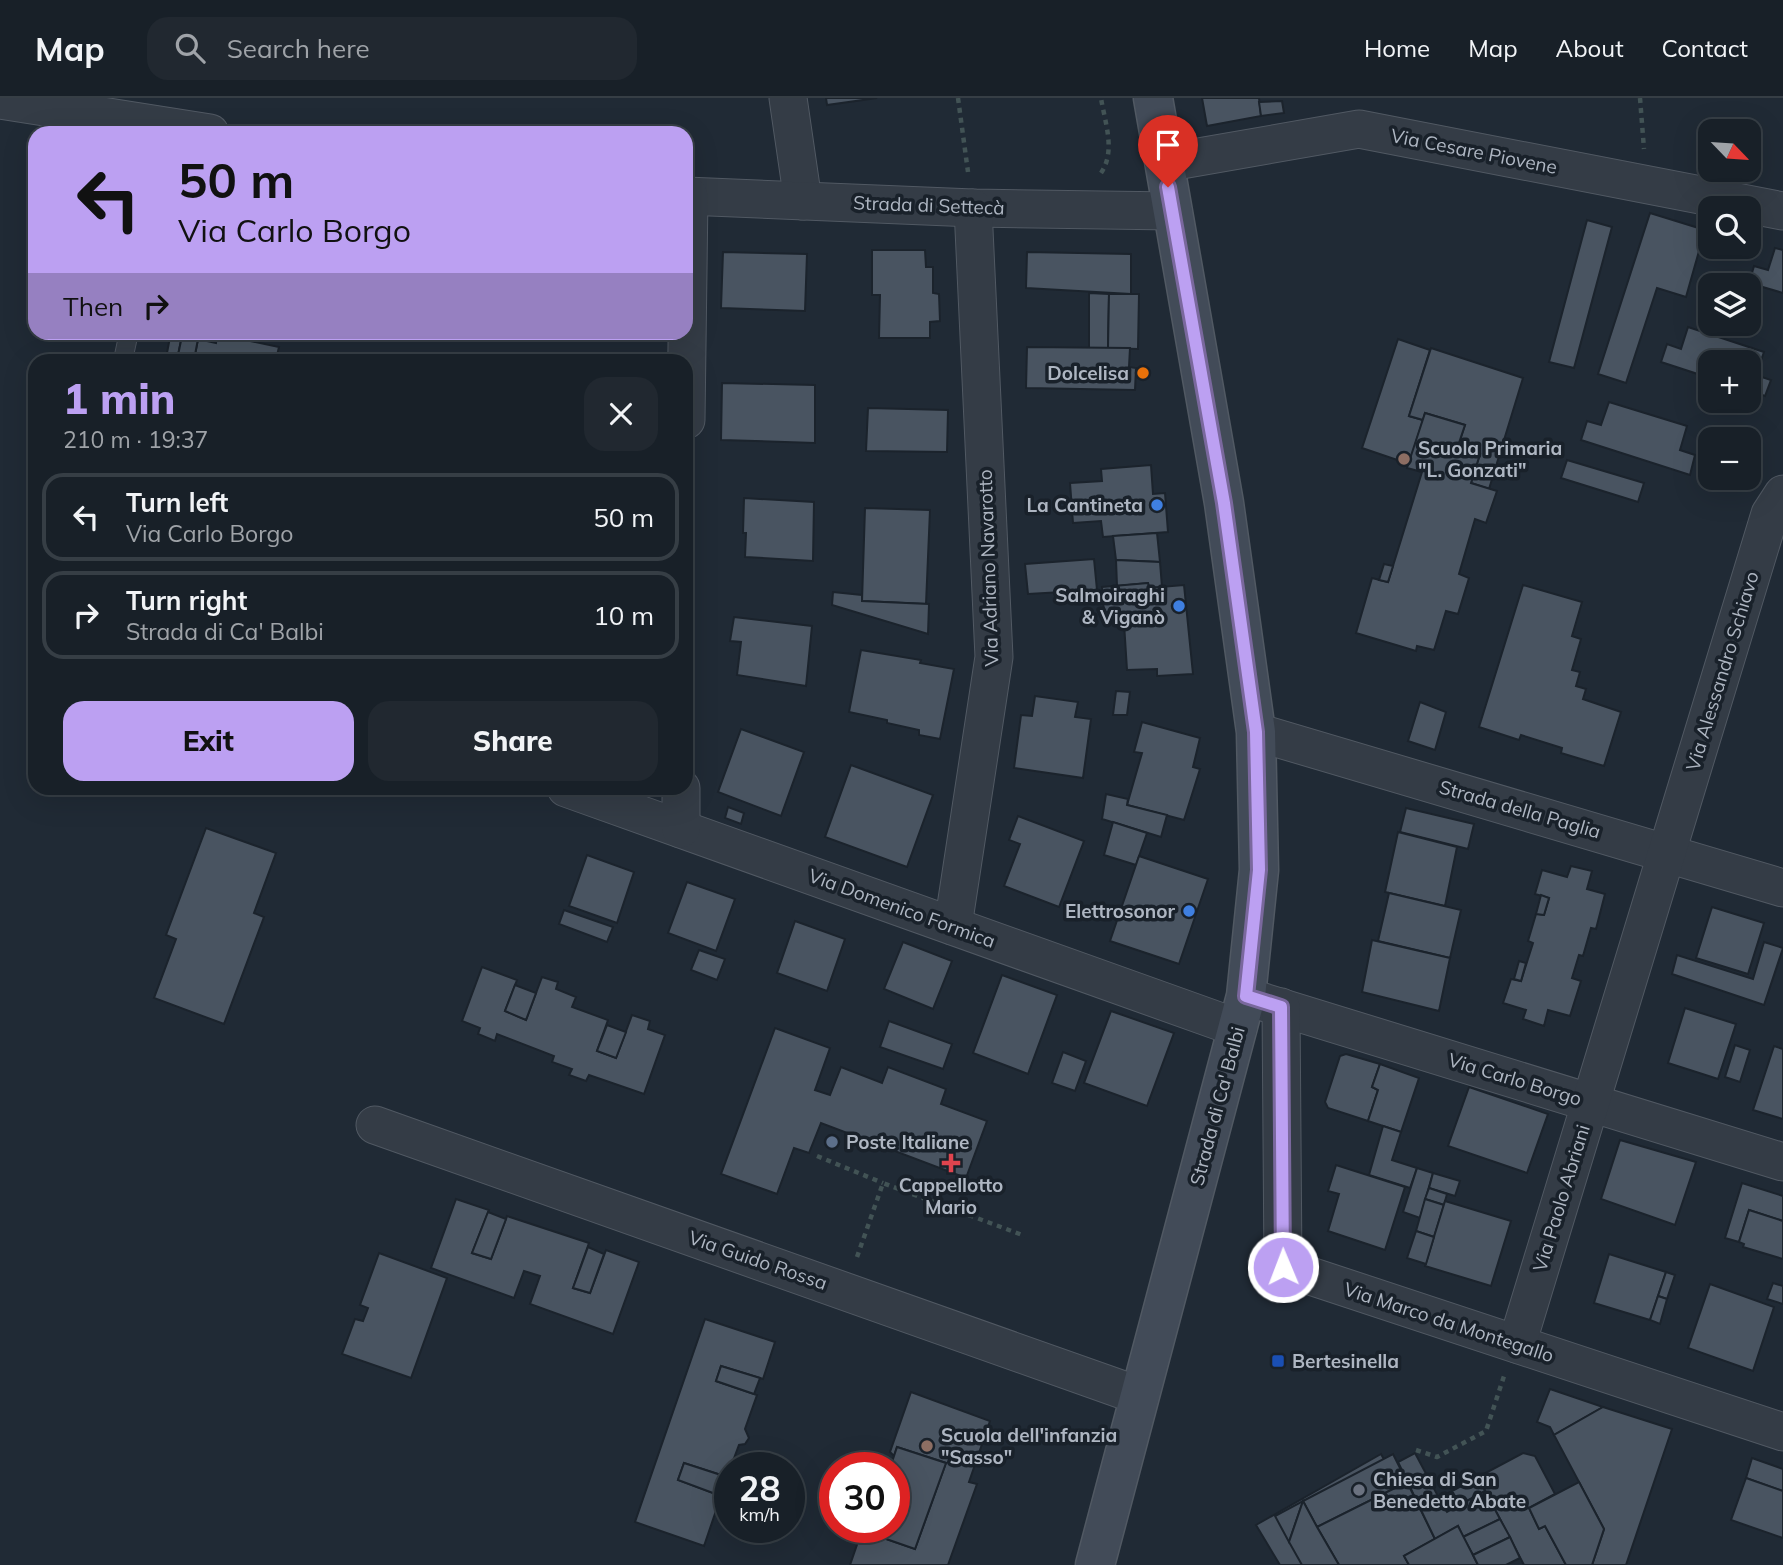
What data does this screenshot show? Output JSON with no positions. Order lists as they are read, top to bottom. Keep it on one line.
{"streets":{"main road":["Strada di Ca' Balbi"],"street":["Via Cesare Piovene","Strada di Settecà","Via Adriano Navarotto","Via Alessandro Schiavo","Strada della Paglia","Via Domenico Formica","Via Carlo Borgo","Via Paolo Abriani","Via Guido Rossa","Via Marco da Montegallo"]},"crossings":[["Via Cesare Piovene","Strada di Ca' Balbi"],["Strada di Settecà","Via Adriano Navarotto"],["Strada di Settecà","Strada di Ca' Balbi"],["Via Adriano Navarotto","Via Domenico Formica"],["Via Alessandro Schiavo","Strada della Paglia"],["Via Alessandro Schiavo","Via Paolo Abriani"],["Strada della Paglia","Strada di Ca' Balbi"],["Strada della Paglia","Via Paolo Abriani"],["Via Domenico Formica","Via Carlo Borgo"],["Via Domenico Formica","Strada di Ca' Balbi"],["Via Domenico Formica","Via Marco da Montegallo"],["Via Carlo Borgo","Strada di Ca' Balbi"],["Via Carlo Borgo","Via Paolo Abriani"],["Via Carlo Borgo","Via Marco da Montegallo"],["Strada di Ca' Balbi","Via Guido Rossa"],["Strada di Ca' Balbi","Via Marco da Montegallo"],["Via Paolo Abriani","Via Marco da Montegallo"]],"places":{"other":["Dolcelisa","Scuola Primaria \"L. Gonzati\"","La Cantineta","Salmoiraghi & Viganò","Elettrosonor","Poste Italiane","Scuola dell'infanzia \"Sasso\"","Chiesa di San Benedetto Abate"],"health":["Cappellotto Mario"],"transit":["Bertesinella"]},"north":"bottom right","page":{"header":"Map","search":"Search here","nav":["Home","Map","About","Contact"],"map_buttons":["+","−"],"turn":["50 m","Via Carlo Borgo"],"then":"Then","heading":["1 min","210 m · 19:37"],"list":[{"name":"Turn left","note":"Via Carlo Borgo","value":"50 m"},{"name":"Turn right","note":"Strada di Ca' Balbi","value":"10 m"}],"buttons":["Exit","Share"],"speed":"28 km/h","limit":"30"}}
